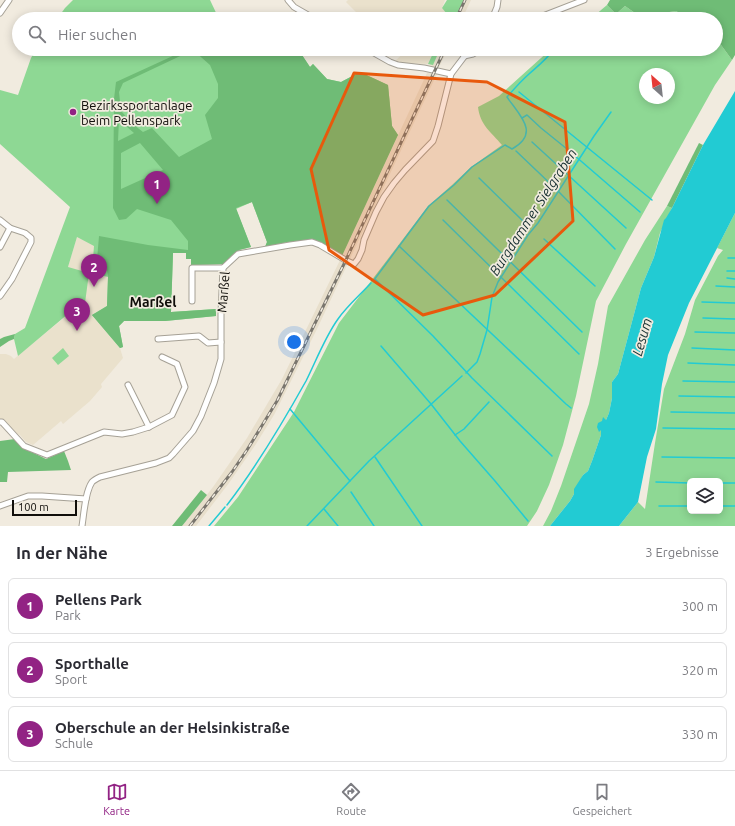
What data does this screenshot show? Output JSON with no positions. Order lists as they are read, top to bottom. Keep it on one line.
{"streets":{"street":["Marßel"]},"districts":["Marßel"],"water":["Burgdammer Sielgraben","Lesum"],"places":["Bezirkssportanlage beim Pellenspark"],"scale_bar":"100 m","north":"top left","page":{"search":"Hier suchen","pins":["1","2","3"],"scale":"100 m","heading":["In der Nähe","3 Ergebnisse"],"list":[{"mark":"1","name":"Pellens Park","note":"Park","value":"300 m"},{"mark":"2","name":"Sporthalle","note":"Sport","value":"320 m"},{"mark":"3","name":"Oberschule an der Helsinkistraße","note":"Schule","value":"330 m"}],"nav":["Karte","Route","Gespeichert"]}}
